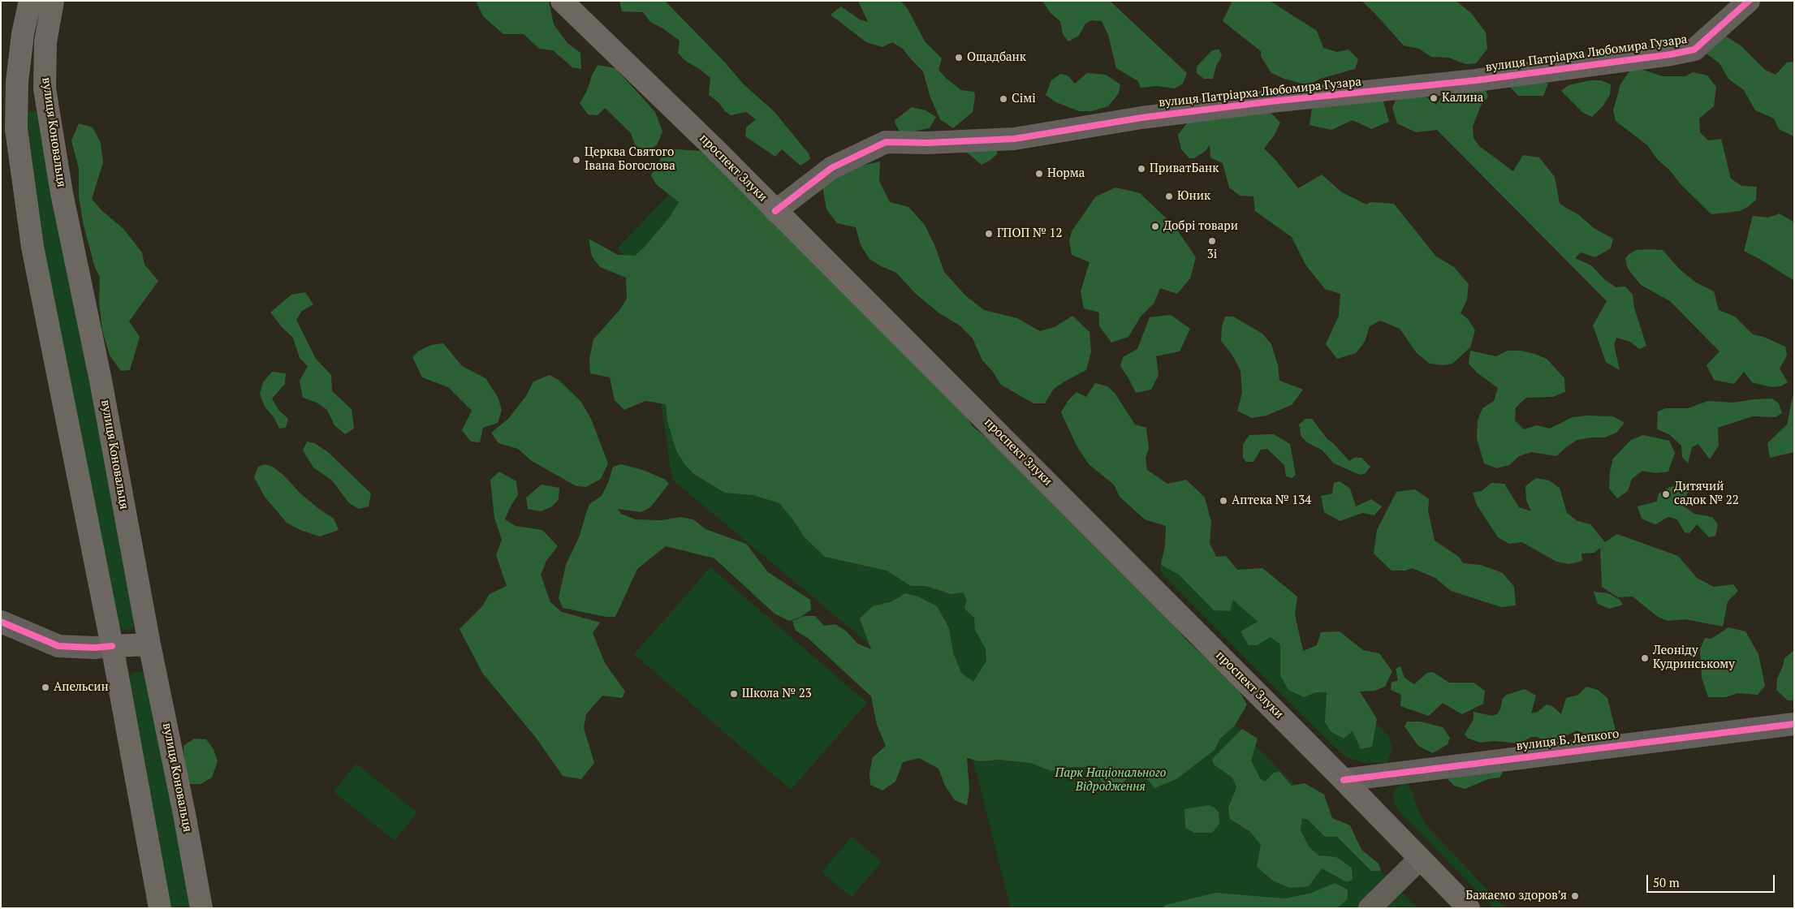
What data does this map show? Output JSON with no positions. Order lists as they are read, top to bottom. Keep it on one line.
{"streets":{"main road":["вулиця Коновальця","проспект Злуки"],"street":["вулиця Патріарха Любомира Гузара","вулиця Б. Лепкого"]},"crossings":[["вулиця Патріарха Любомира Гузара","проспект Злуки"],["проспект Злуки","вулиця Б. Лепкого"]],"parks":["Парк Національного Відродження"],"places":["Ощадбанк","Калина","Сімі","Церква Святого Івана Богослова","ПриватБанк","Норма","Юник","Добрі товари","ГПОП № 12","3і","Дитячий садок № 22","Аптека № 134","Леоніду Кудринському","Апельсин","Школа № 23","Бажаємо здоров’я"],"scale_bar":"50 m"}
